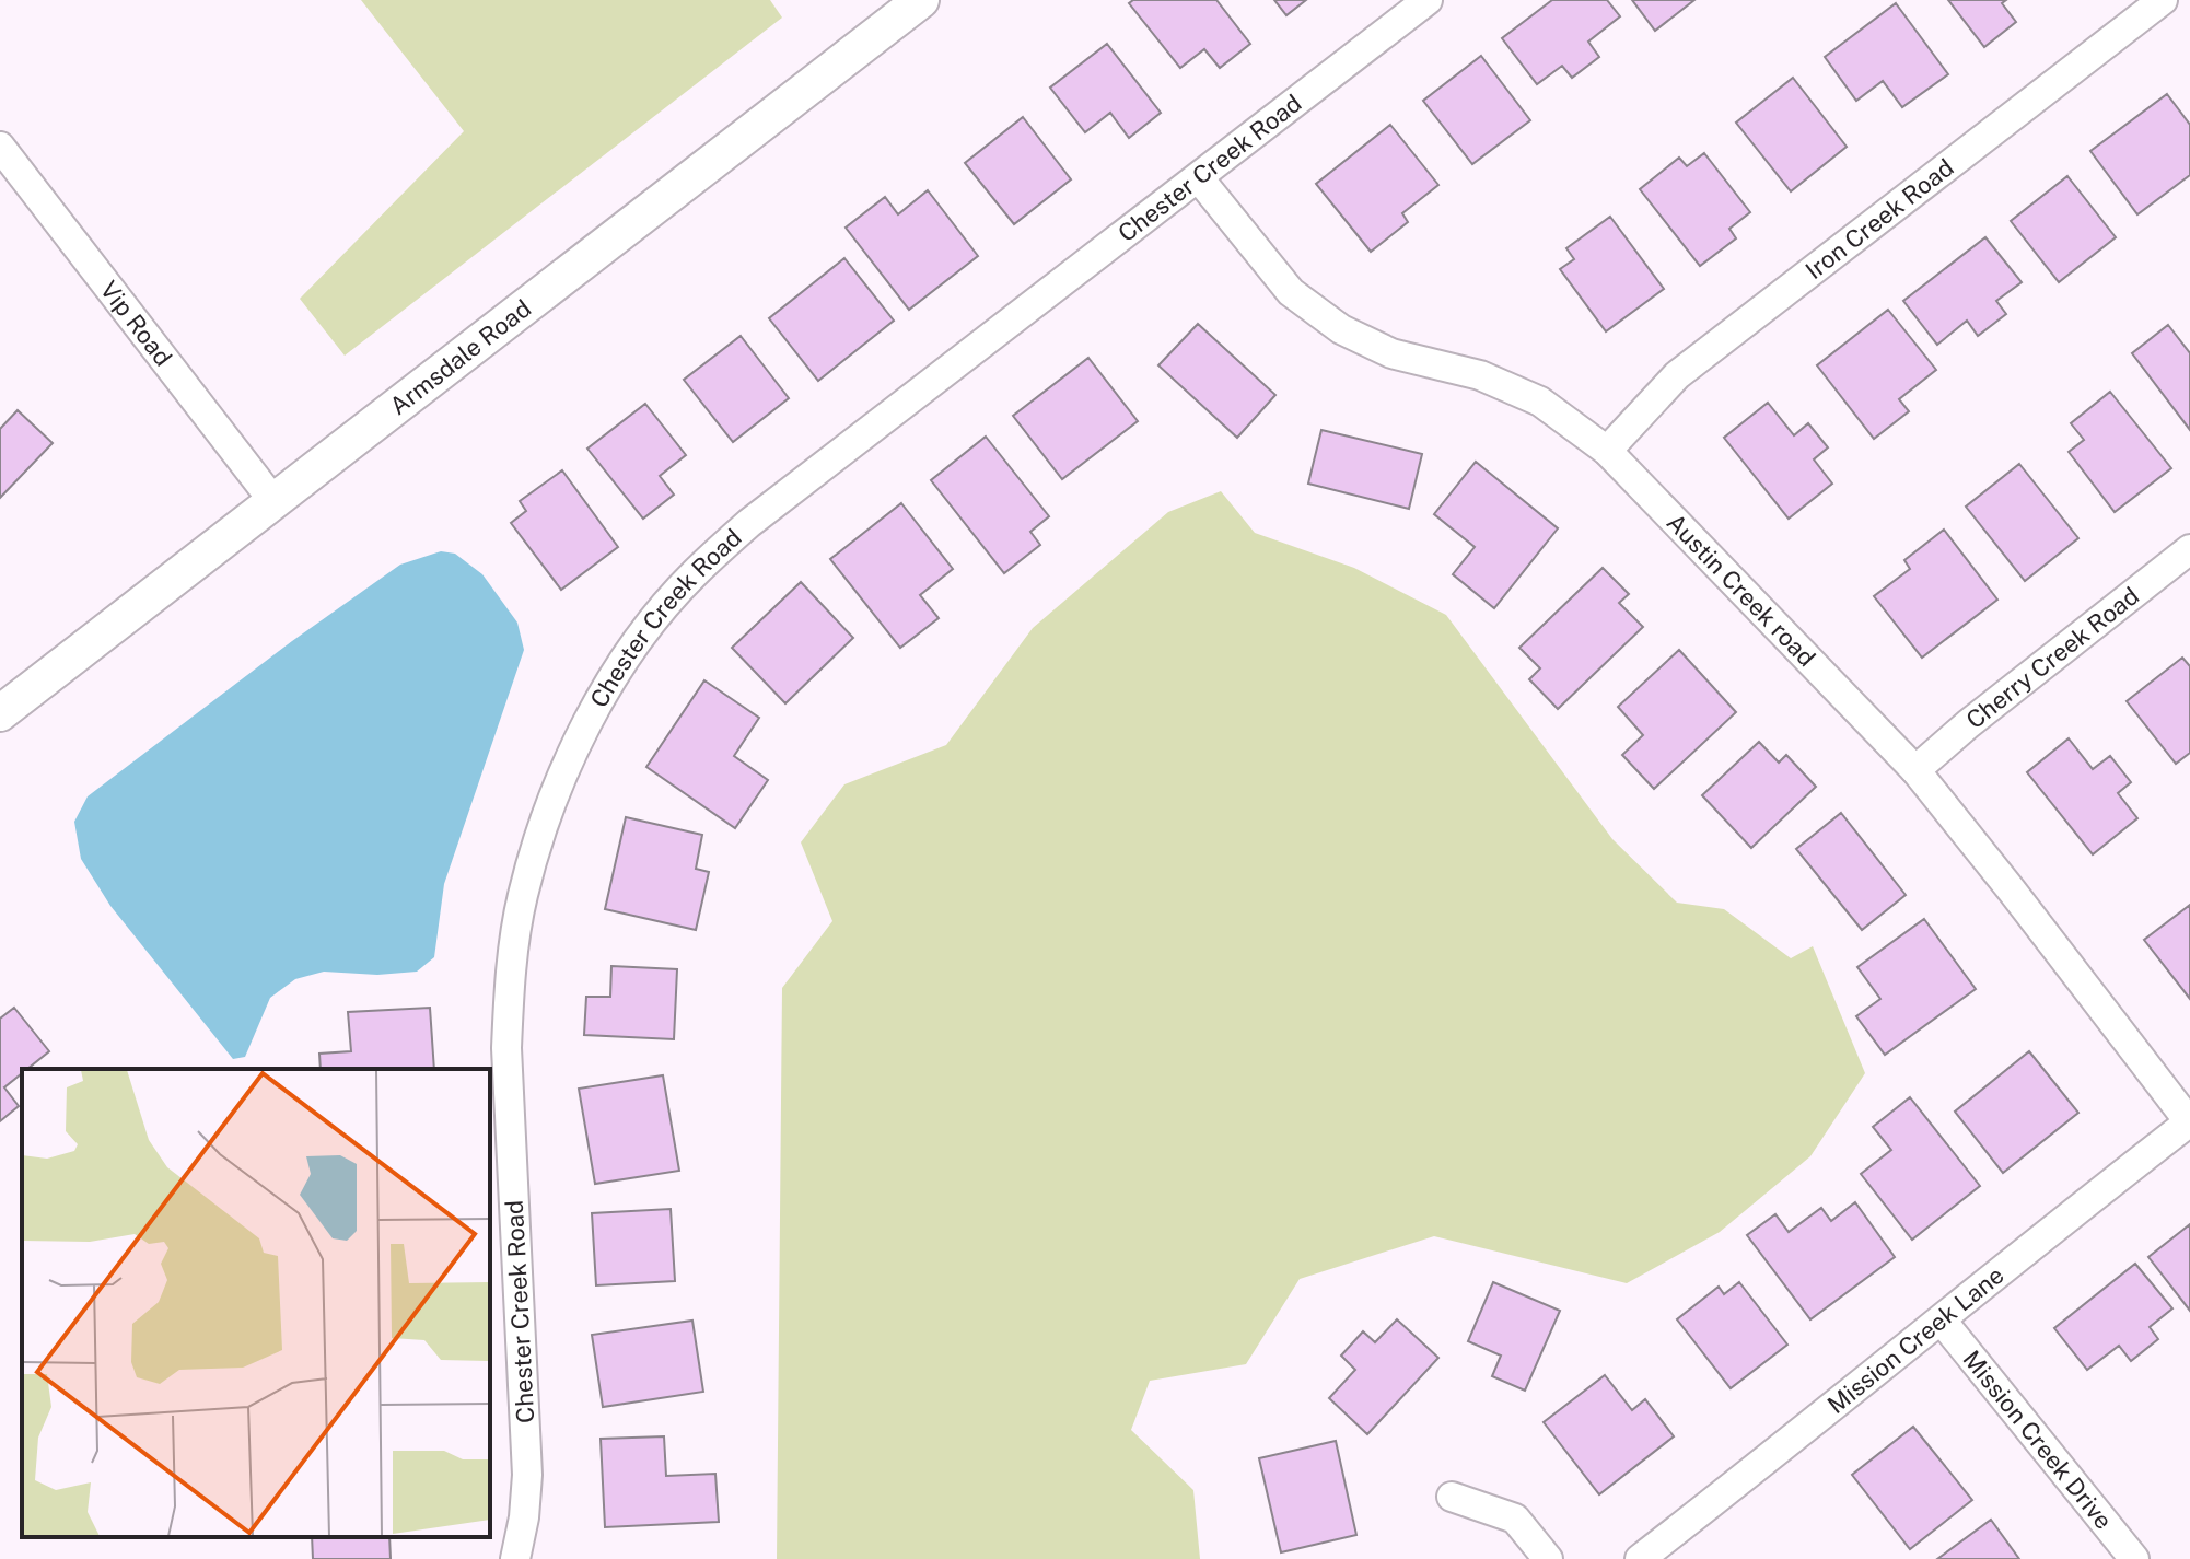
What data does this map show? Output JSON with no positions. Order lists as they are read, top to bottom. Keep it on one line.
{"streets":{"street":["Chester Creek Road","Iron Creek Road","Vip Road","Armsdale Road","Austin Creek road","Cherry Creek Road","Mission Creek Lane","Mission Creek Drive"]},"crossings":[["Chester Creek Road","Austin Creek road"],["Iron Creek Road","Austin Creek road"],["Vip Road","Armsdale Road"],["Austin Creek road","Cherry Creek Road"],["Austin Creek road","Mission Creek Lane"],["Mission Creek Lane","Mission Creek Drive"]]}
